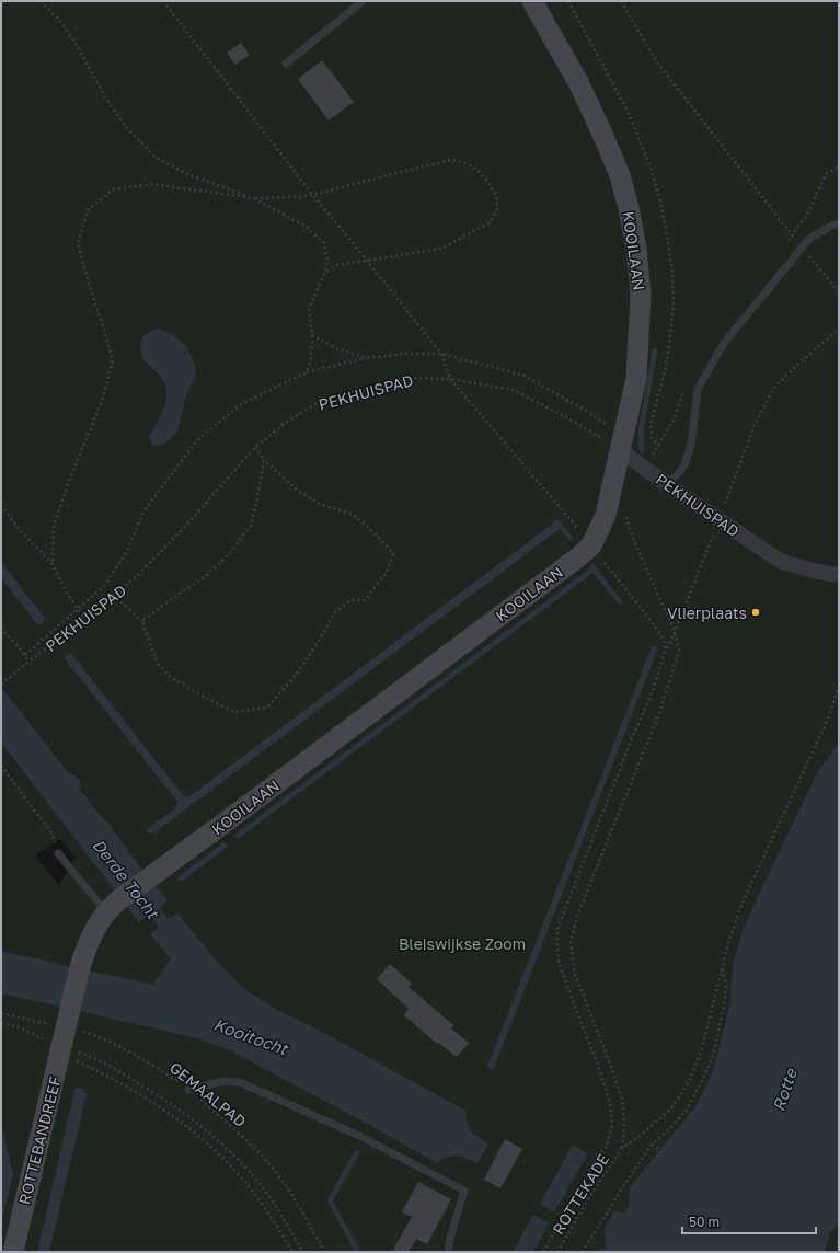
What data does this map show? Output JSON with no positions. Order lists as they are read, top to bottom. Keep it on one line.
{"streets":{"street":["KOOILAAN","PEKHUISPAD","ROTTEBANDREEF"],"path":["GEMAALPAD","ROTTEKADE"]},"crossings":[["KOOILAAN","PEKHUISPAD"],["KOOILAAN","GEMAALPAD"],["KOOILAAN","ROTTEBANDREEF"],["GEMAALPAD","ROTTEBANDREEF"]],"water":["Derde Tocht","Kooitocht","Rotte"],"parks":["Bleiswijkse Zoom"],"places":["Vlierplaats"],"scale_bar":"50 m"}
